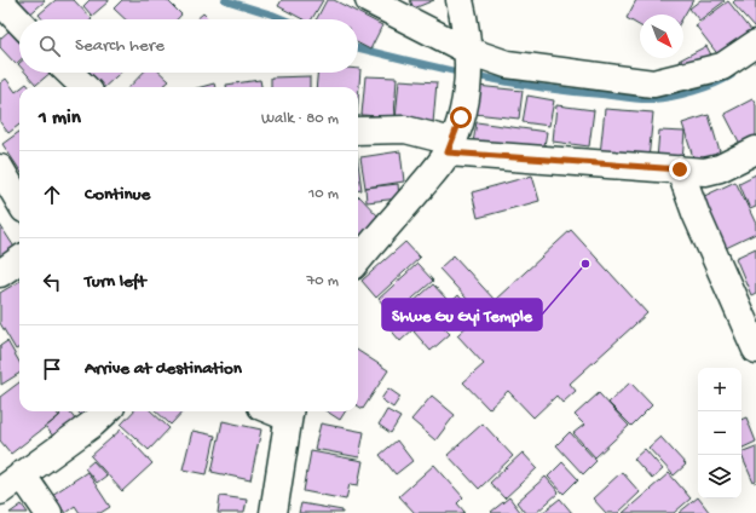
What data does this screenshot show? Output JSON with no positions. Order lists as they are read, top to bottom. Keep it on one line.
{"places":["Shwe Gu Gyi Temple"],"north":"bottom right","page":{"search":"Search here","heading":["1 min","Walk · 80 m"],"list":[["Continue","10 m"],["Turn left","70 m"],"Arrive at destination"],"map_buttons":["+","−"]}}
